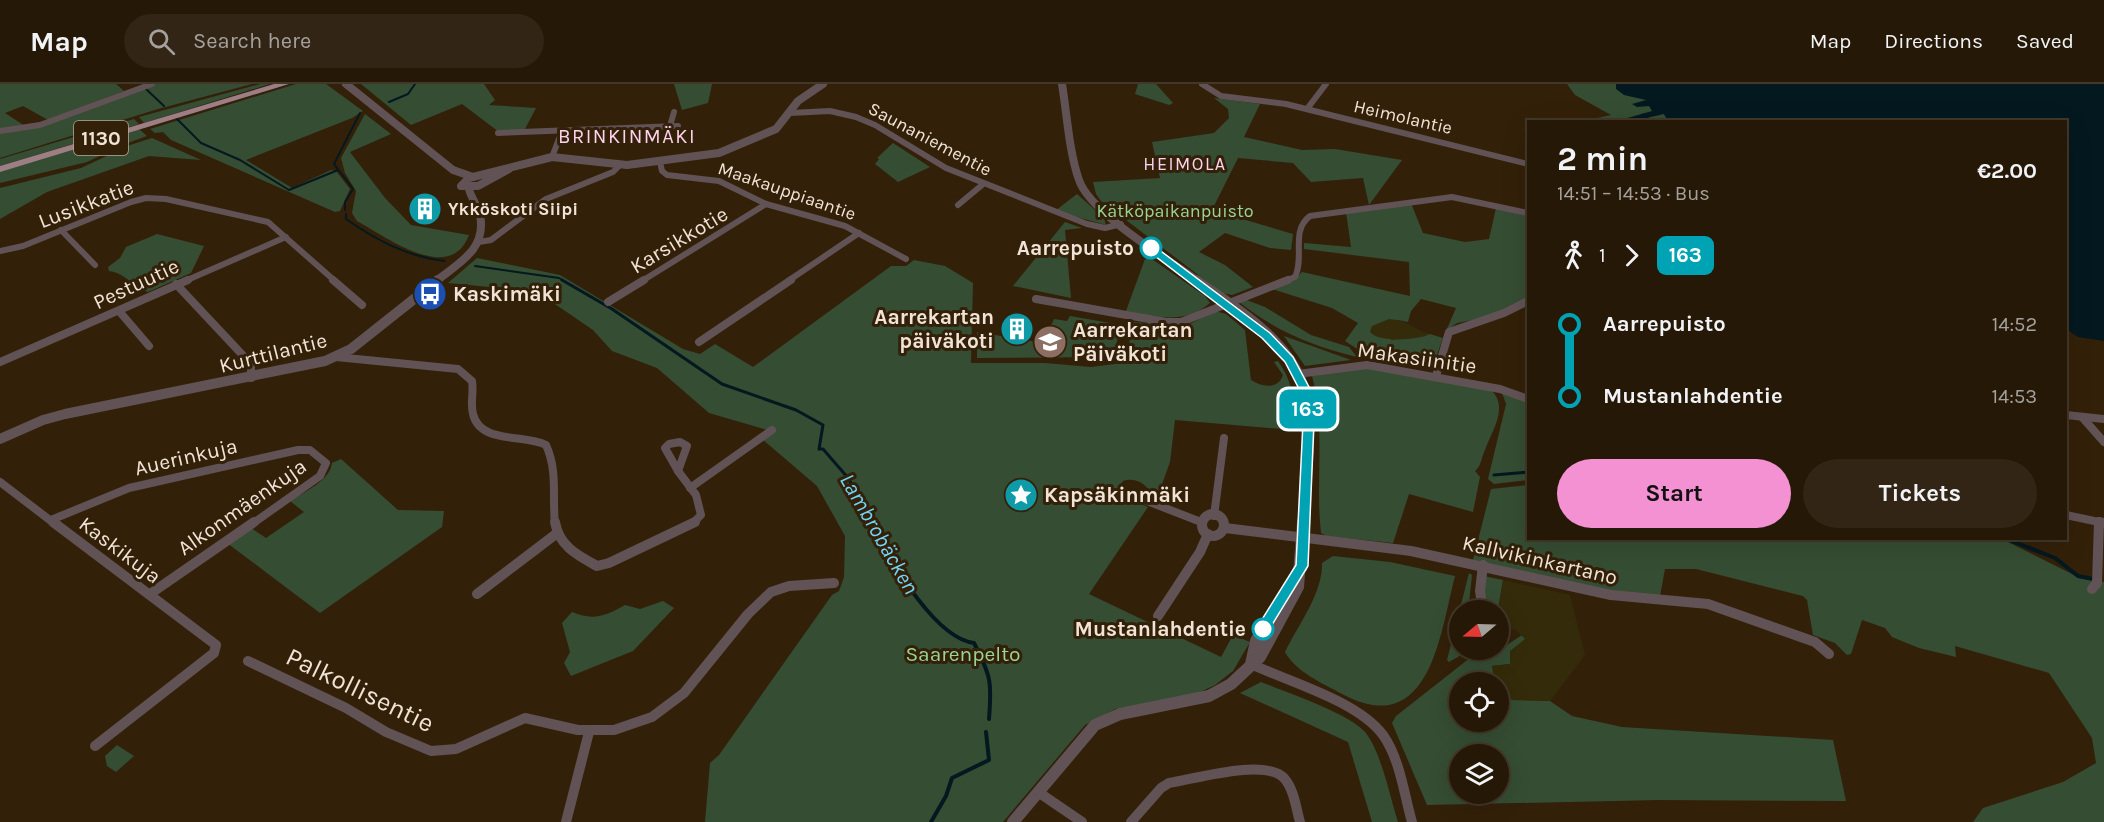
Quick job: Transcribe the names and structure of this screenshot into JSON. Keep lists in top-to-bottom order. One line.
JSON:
{"streets":{"main road":["1130"],"street":["Heimolantie","Saunaniementie","Maakauppiaantie","Lusikkatie","Karsikkotie","Pestuutie","Kurttilantie","Makasiinitie","Auerinkuja","Alkonmäenkuja","Kaskikuja","Kallvikinkartano","Palkollisentie"]},"crossings":[["Maakauppiaantie","Karsikkotie"],["Lusikkatie","Pestuutie"],["Auerinkuja","Alkonmäenkuja"],["Auerinkuja","Kaskikuja"],["Alkonmäenkuja","Kaskikuja"]],"districts":["BRINKINMÄKI","HEIMOLA"],"water":["Lambrobäcken"],"parks":["Kätköpaikanpuisto","Saarenpelto"],"places":{"building":["Ykköskoti Siipi","Aarrekartan päiväkoti"],"other":["Aarrepuisto","Mustanlahdentie"],"bus stop":["Kaskimäki"],"school or university":["Aarrekartan Päiväkoti"],"place":["Kapsäkinmäki"]},"lines":["bus line 163"],"north":"left","page":{"header":"Map","search":"Search here","nav":["Map","Directions","Saved"],"on_map":"163","heading":["2 min","14:51 – 14:53 · Bus","€2.00"],"legs":["1","163"],"list":[{"name":"Aarrepuisto","value":"14:52"},{"name":"Mustanlahdentie","value":"14:53"}],"buttons":["Start","Tickets"]}}
